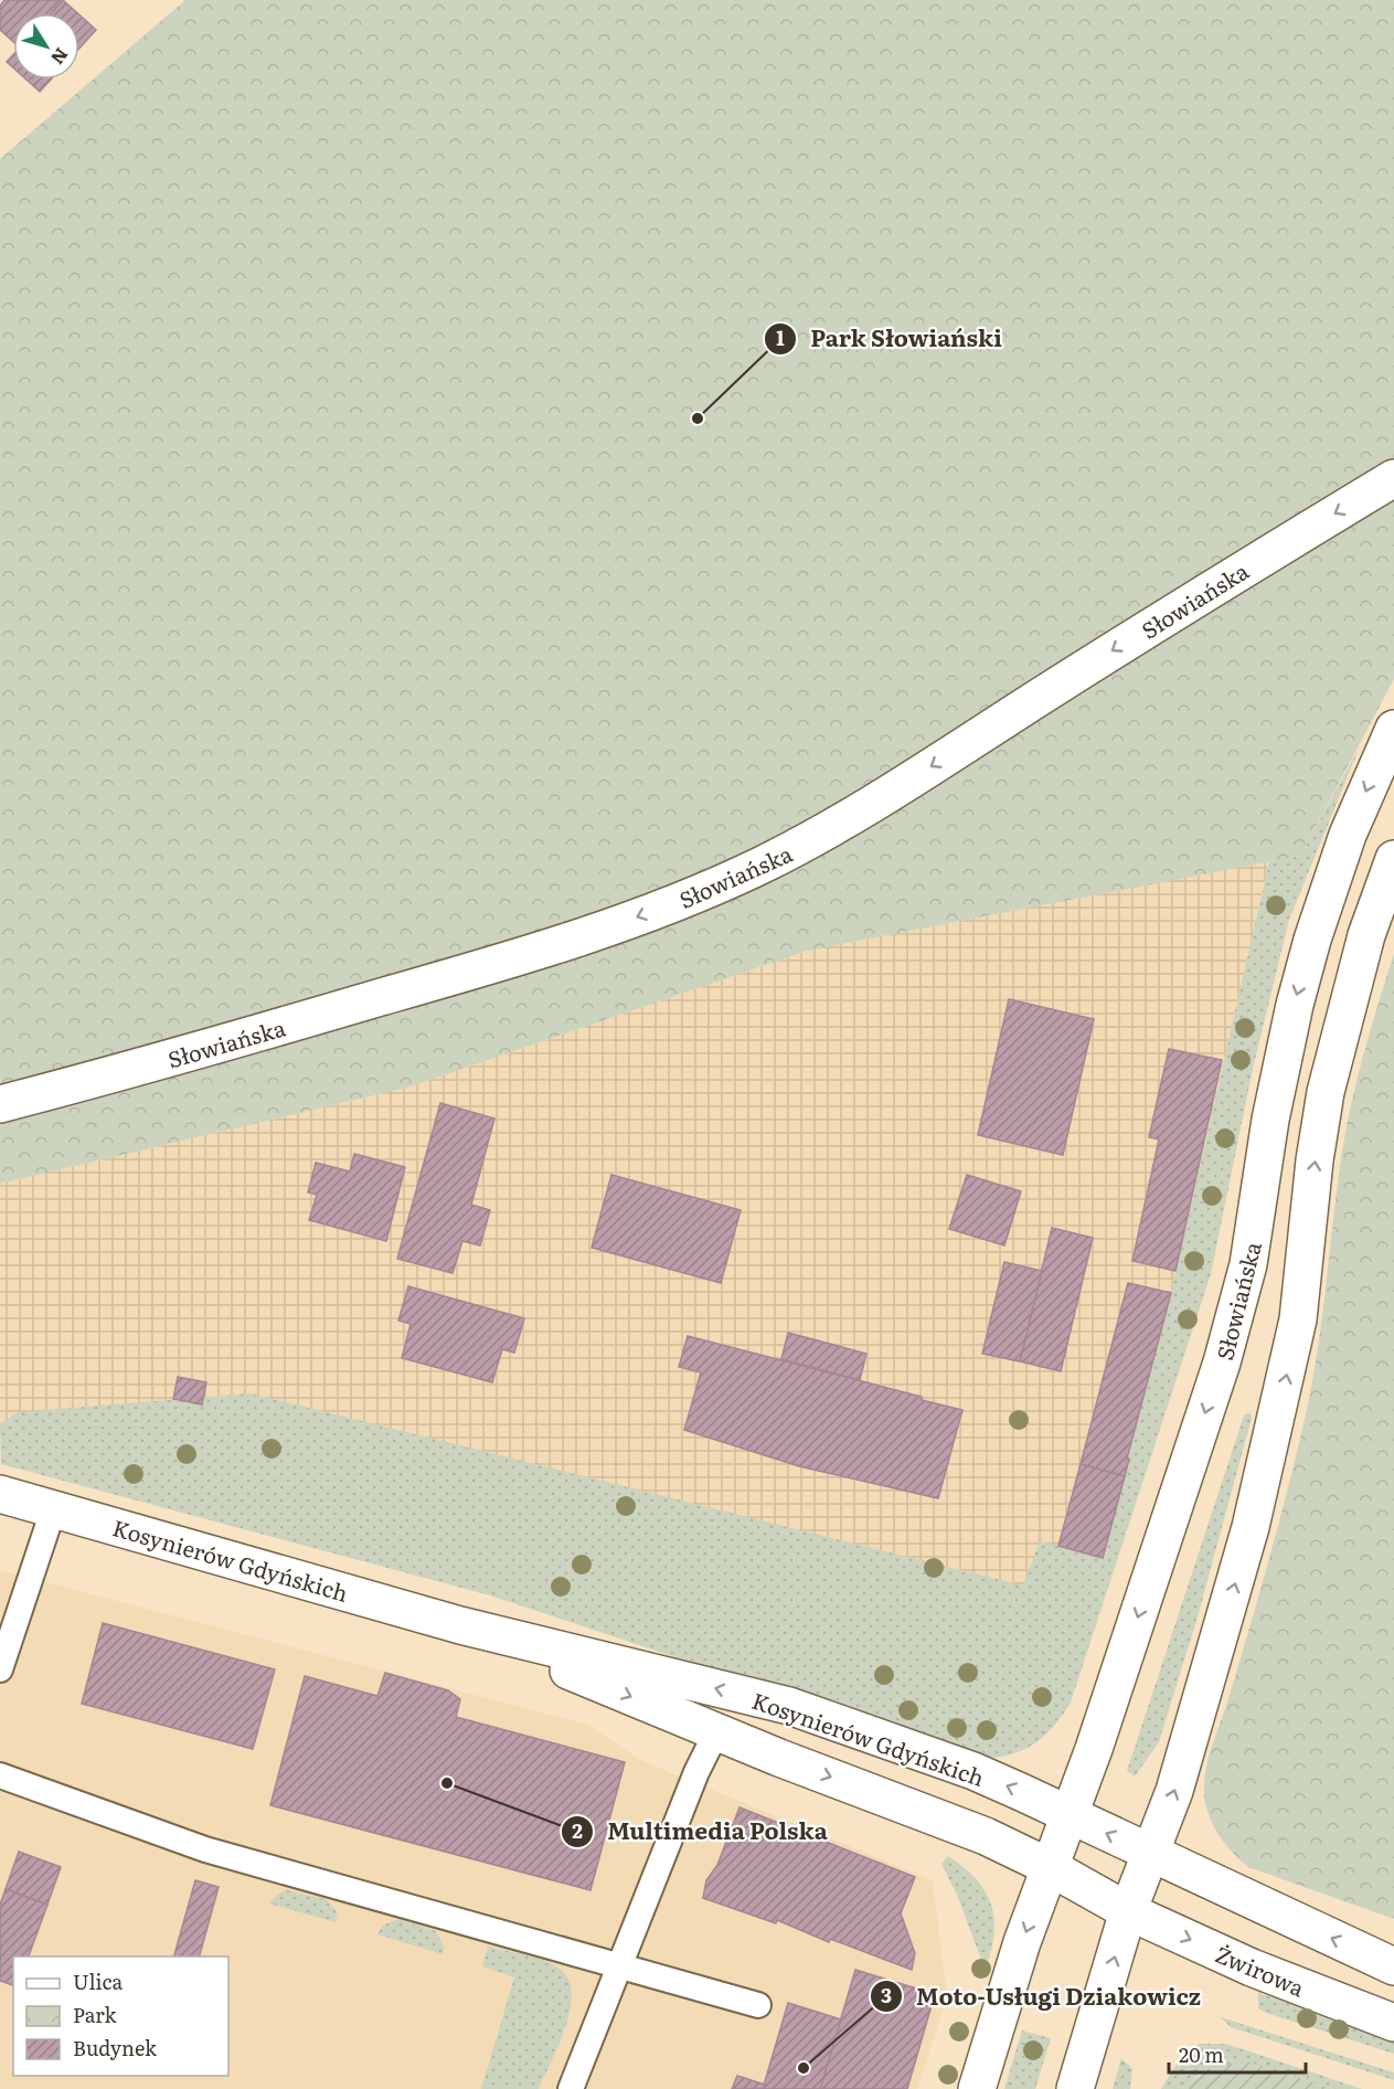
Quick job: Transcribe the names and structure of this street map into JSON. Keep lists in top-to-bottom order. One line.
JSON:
{"streets":{"street":["Słowiańska","Kosynierów Gdyńskich","Żwirowa"]},"crossings":[["Słowiańska","Kosynierów Gdyńskich"],["Kosynierów Gdyńskich","Żwirowa"]],"one_way":["Słowiańska"],"places":["Park Słowiański","Multimedia Polska","Moto-Usługi Dziakowicz"],"legend":["Ulica","Park","Budynek"],"scale_bar":"20 m","north":"bottom right"}
